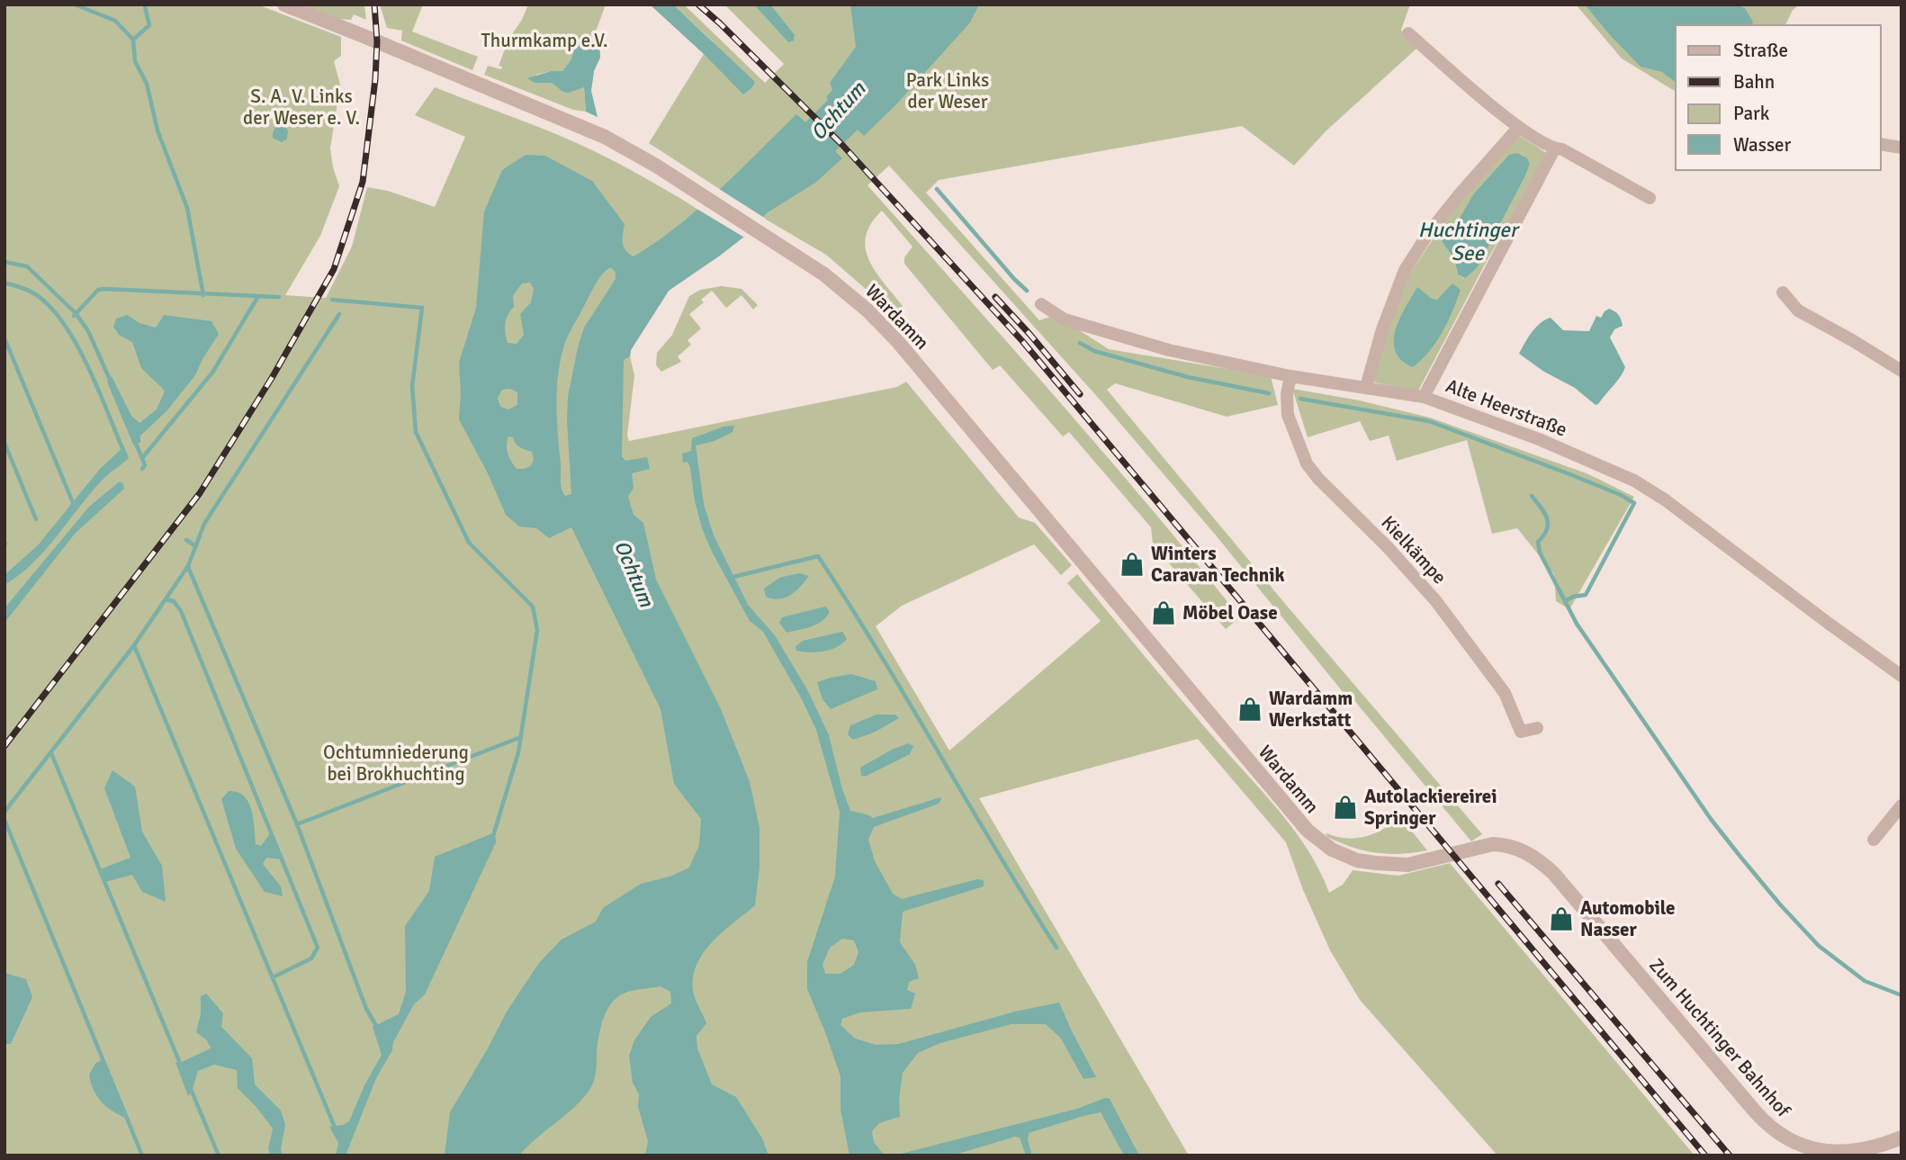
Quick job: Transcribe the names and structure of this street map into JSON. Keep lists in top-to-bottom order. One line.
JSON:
{"streets":{"street":["Wardamm","Alte Heerstraße","Kielkämpe","Zum Huchtinger Bahnhof"]},"crossings":[["Wardamm","Zum Huchtinger Bahnhof"],["Alte Heerstraße","Kielkämpe"]],"water":["Ochtum","Huchtinger See"],"parks":["Thurmkamp e.V.","Park Links der Weser","S. A. V. Links der Weser e. V.","Ochtumniederung bei Brokhuchting"],"places":{"shop":["Winters Caravan Technik","Möbel Oase","Wardamm Werkstatt","Autolackiereirei Springer","Automobile Nasser"]},"legend":["Straße","Bahn","Park","Wasser"]}
